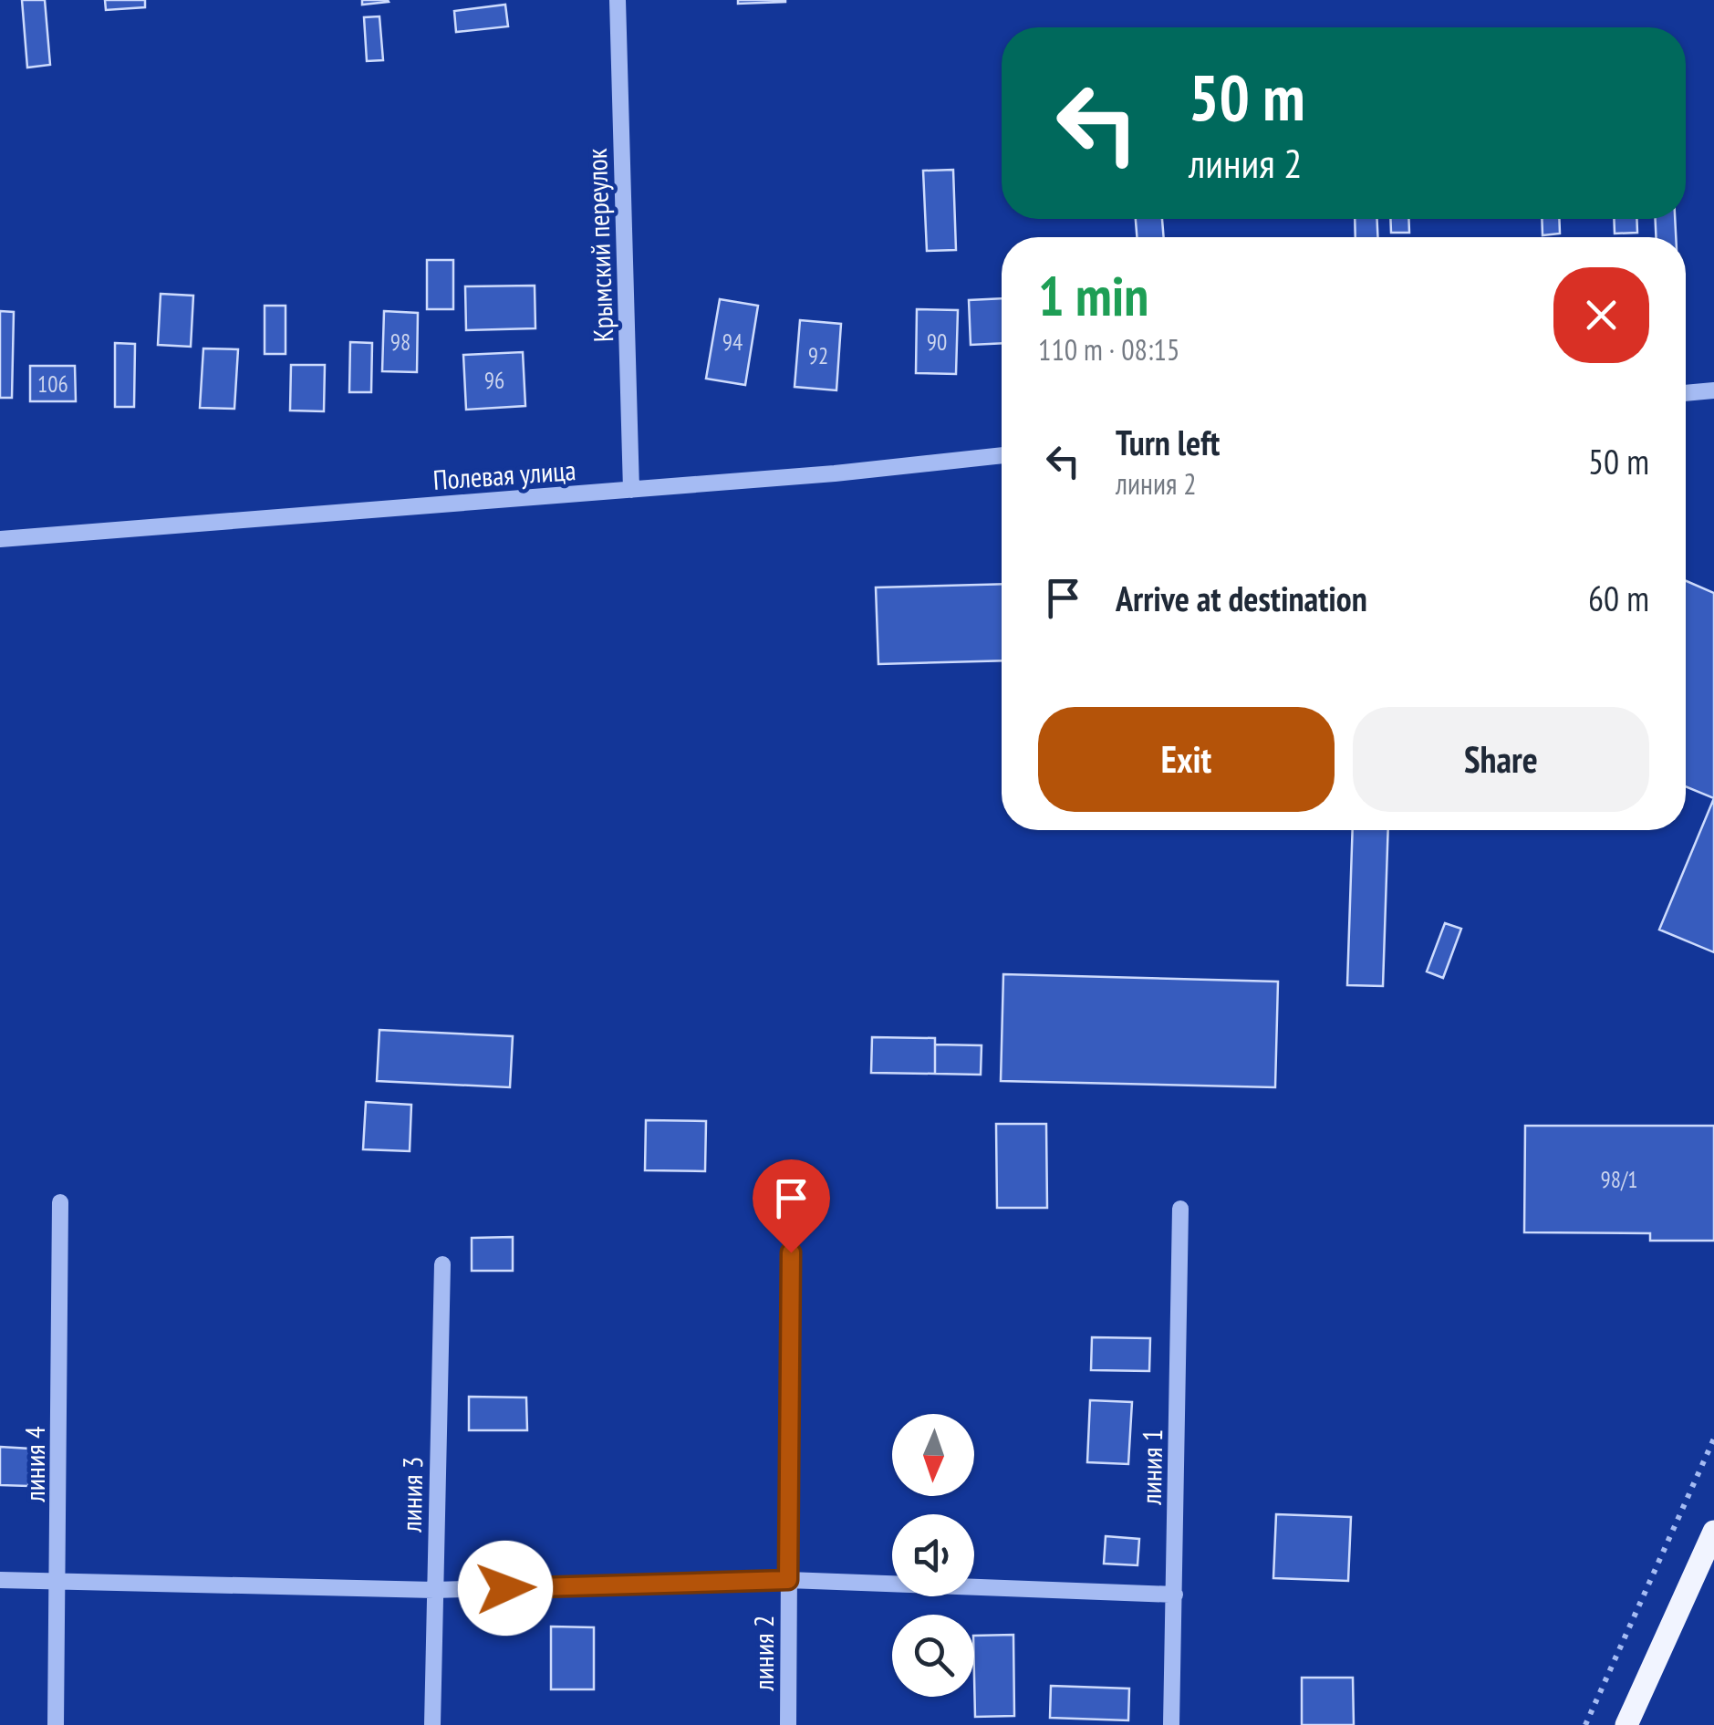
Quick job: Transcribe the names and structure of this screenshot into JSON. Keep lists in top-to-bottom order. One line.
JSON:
{"streets":{"street":["Крымский переулок","Полевая улица","линия 4","линия 1","линия 3","линия 2"]},"crossings":[["Крымский переулок","Полевая улица"]],"house_numbers":["98","94","90","92","96","106","98/1"],"north":"bottom","page":{"turn":["50 m","линия 2"],"heading":["1 min","110 m · 08:15"],"list":[{"name":"Turn left","note":"линия 2","value":"50 m"},{"name":"Arrive at destination","value":"60 m"}],"buttons":["Exit","Share"]}}
